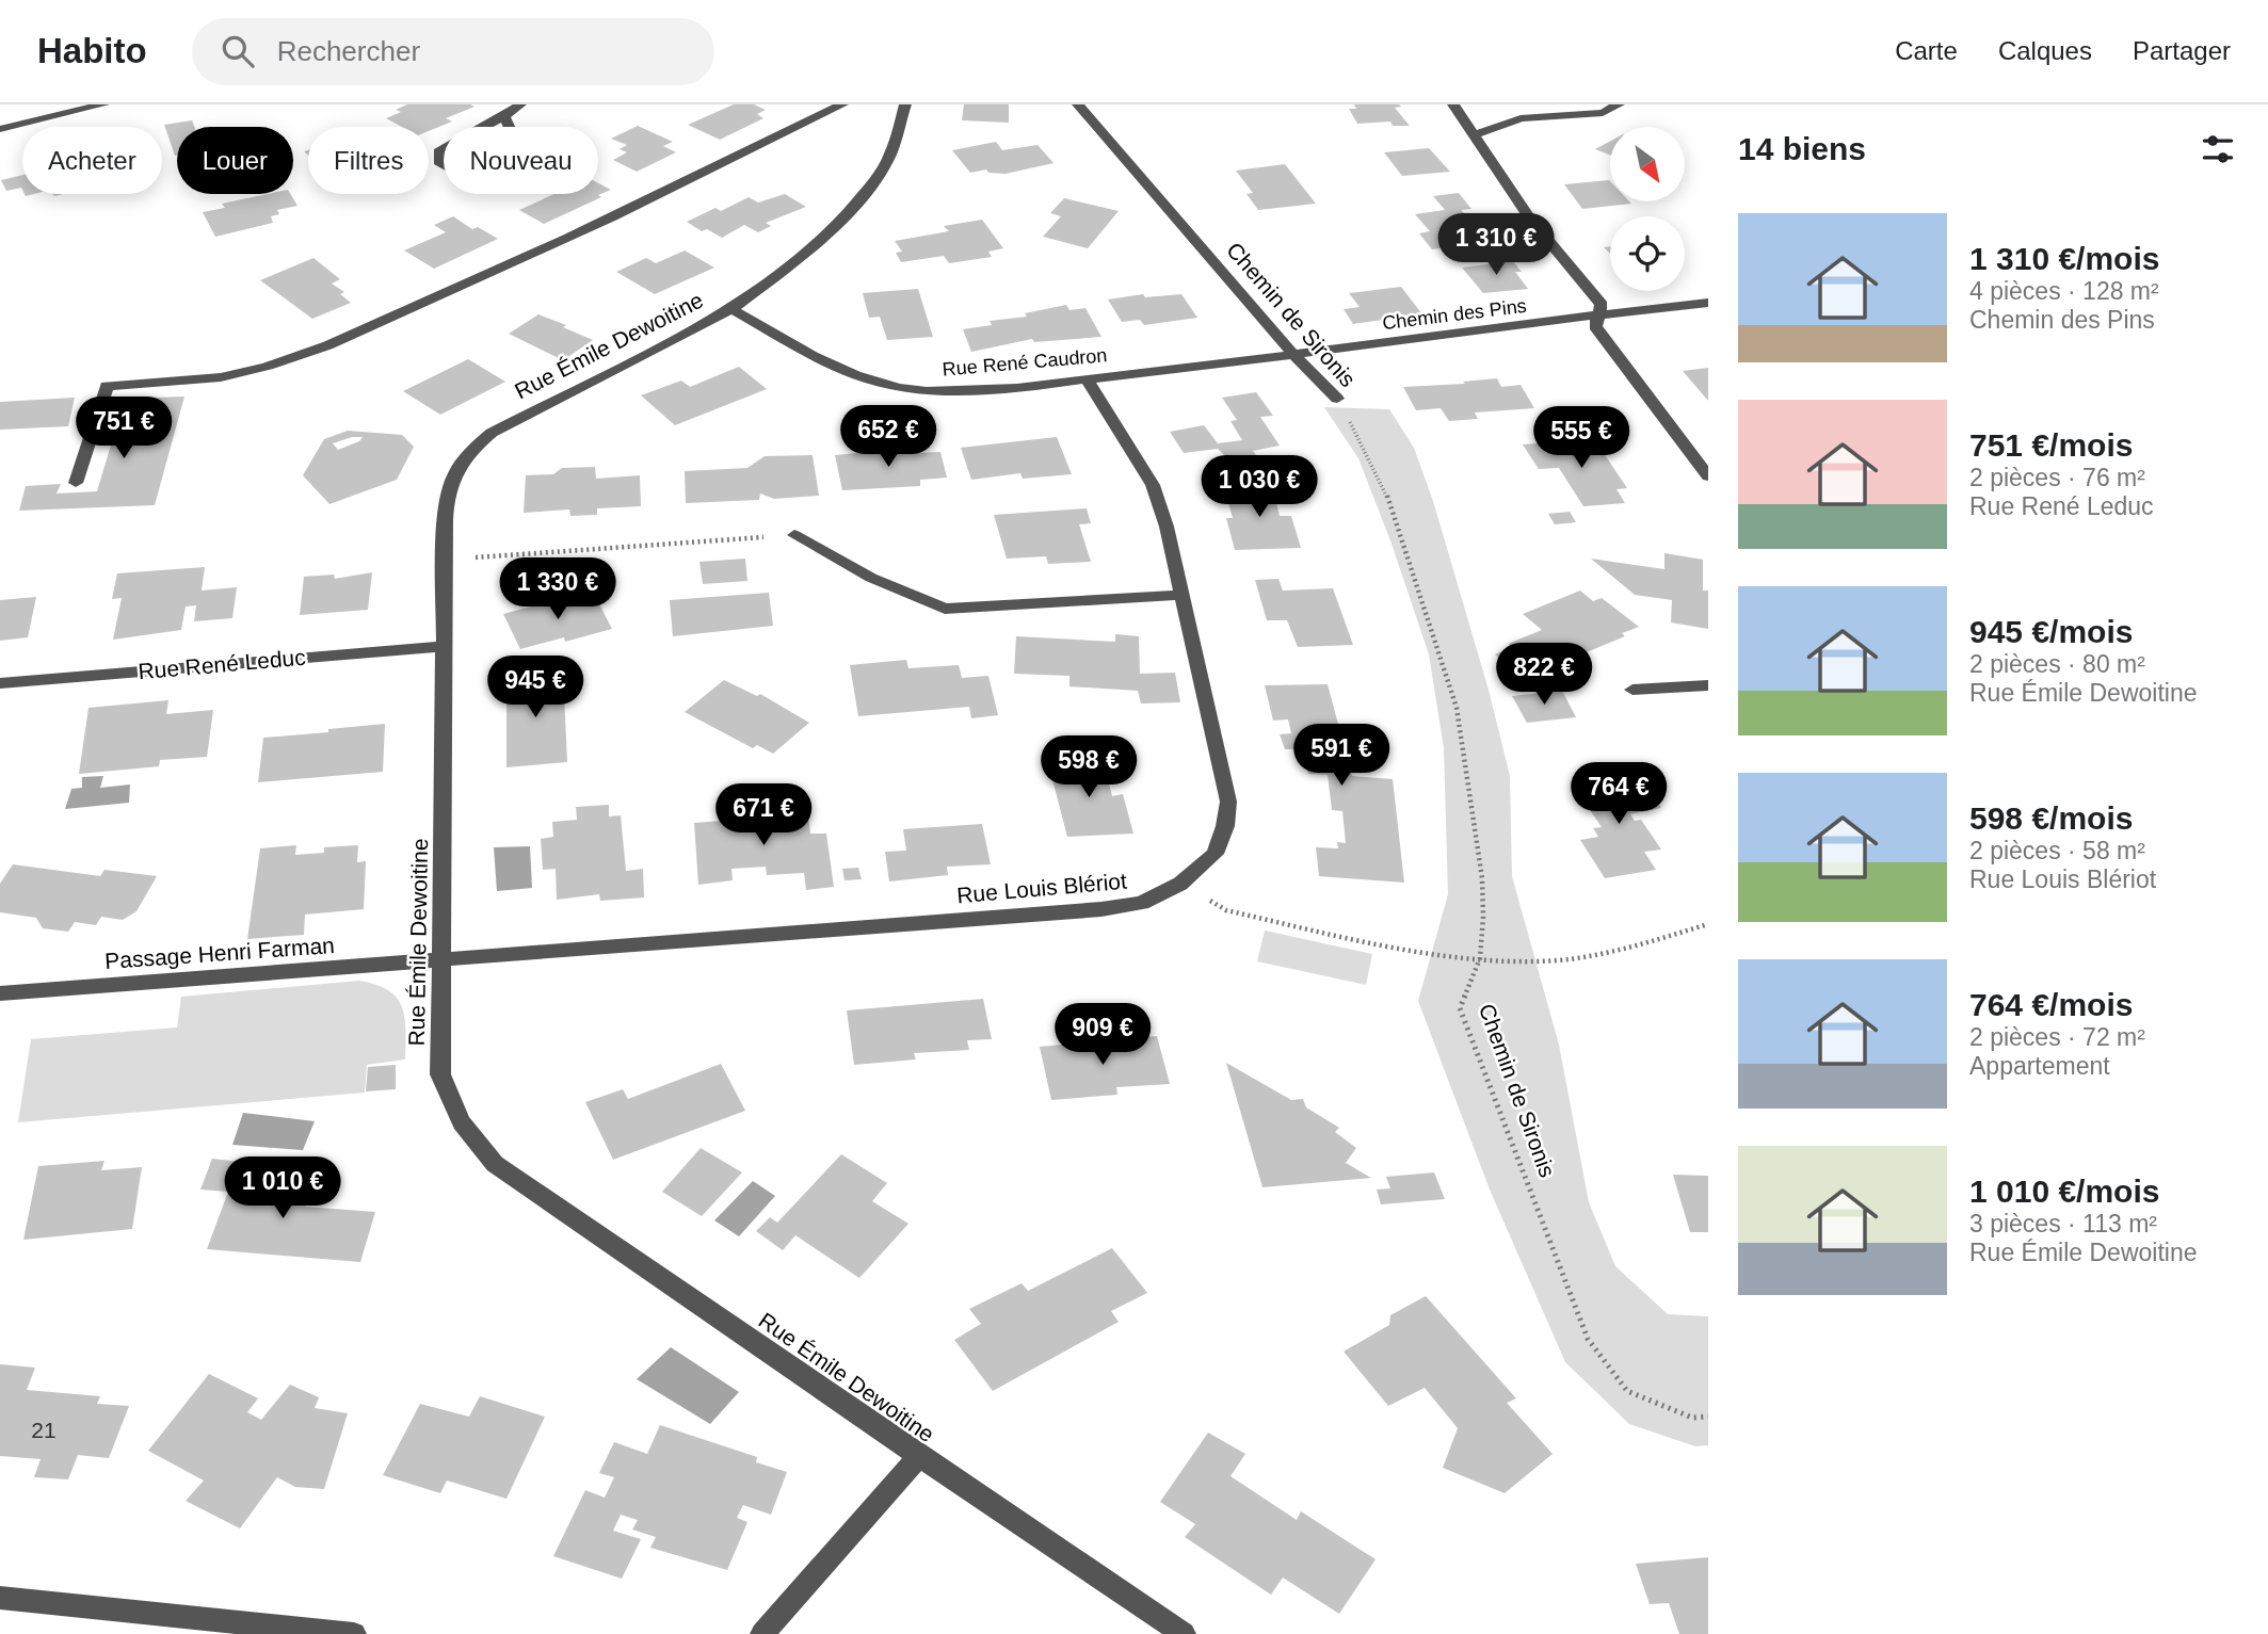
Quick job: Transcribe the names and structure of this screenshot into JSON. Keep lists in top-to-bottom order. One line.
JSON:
{"streets":{"street":["Chemin de Sironis","Chemin des Pins","Rue Émile Dewoitine","Rue René Caudron","Rue René Leduc","Rue Louis Blériot","Passage Henri Farman"]},"crossings":[["Chemin de Sironis","Chemin des Pins"],["Chemin de Sironis","Rue René Caudron"],["Chemin des Pins","Rue René Caudron"],["Rue Émile Dewoitine","Rue René Caudron"],["Rue Émile Dewoitine","Rue René Leduc"],["Rue Émile Dewoitine","Rue Louis Blériot"],["Rue Émile Dewoitine","Passage Henri Farman"],["Rue René Caudron","Rue Louis Blériot"],["Rue Louis Blériot","Passage Henri Farman"]],"house_numbers":["21"],"north":"bottom right","page":{"header":"Habito","search":"Rechercher","nav":["Carte","Calques","Partager"],"heading":"14 biens","chip":["Acheter","Louer","Filtres","Nouveau"],"list":[{"name":"1 310 €/mois","note":"4 pièces · 128 m² · Chemin des Pins"},{"name":"751 €/mois","note":"2 pièces · 76 m² · Rue René Leduc"},{"name":"945 €/mois","note":"2 pièces · 80 m² · Rue Émile Dewoitine"},{"name":"598 €/mois","note":"2 pièces · 58 m² · Rue Louis Blériot"},{"name":"764 €/mois","note":"2 pièces · 72 m² · Appartement"},{"name":"1 010 €/mois","note":"3 pièces · 113 m² · Rue Émile Dewoitine"}],"price":["1 310 €","751 €","652 €","555 €","1 030 €","1 330 €","822 €","945 €","591 €","598 €","764 €","671 €","909 €","1 010 €"]}}
